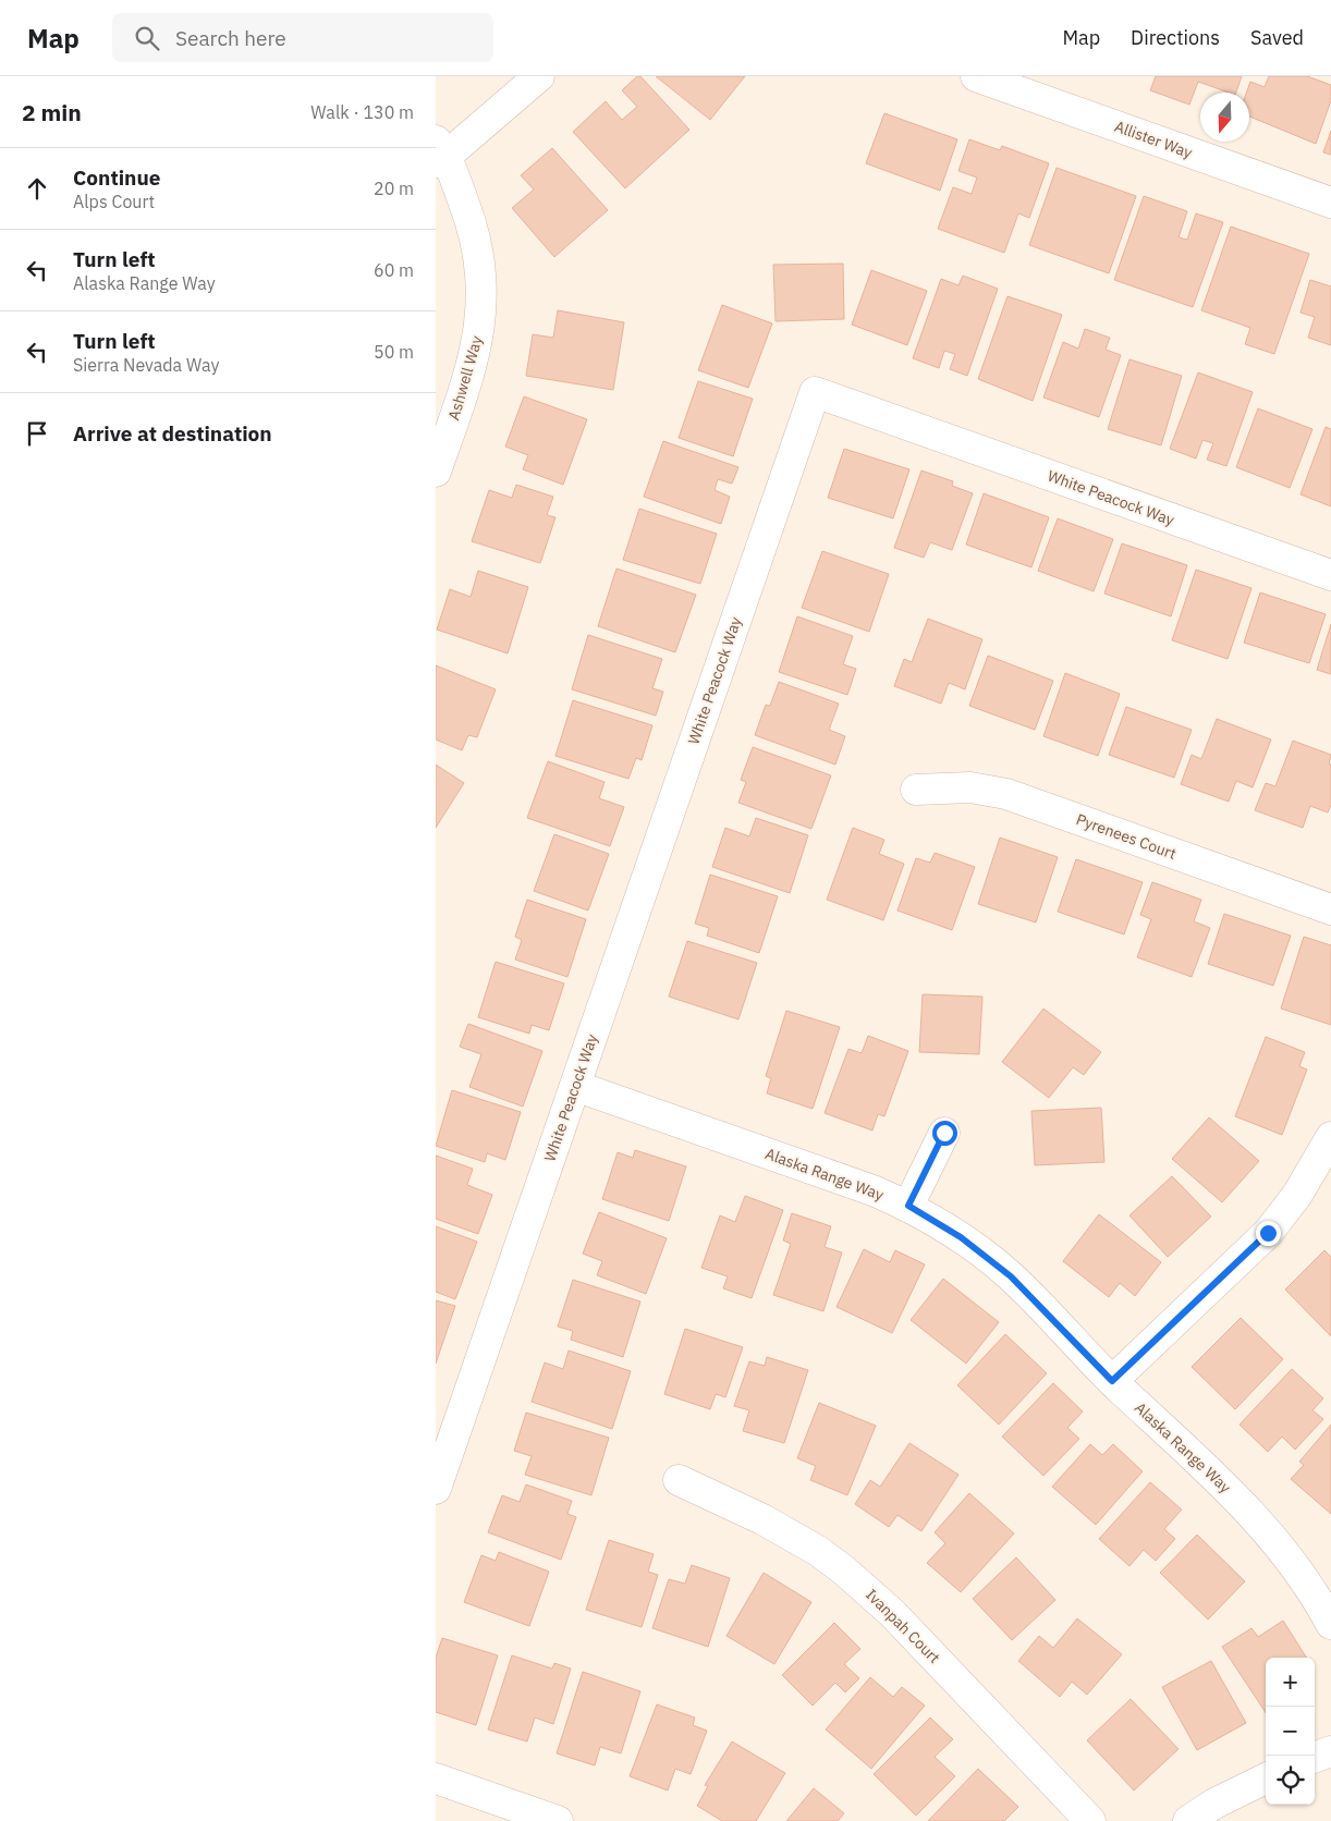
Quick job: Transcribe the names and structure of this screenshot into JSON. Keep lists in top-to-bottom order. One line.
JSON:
{"streets":{"street":["Allister Way","Ashwell Way","White Peacock Way","Pyrenees Court","Alaska Range Way","Ivanpah Court"]},"crossings":[["White Peacock Way","Alaska Range Way"]],"north":"bottom","page":{"header":"Map","search":"Search here","nav":["Map","Directions","Saved"],"heading":["2 min","Walk · 130 m"],"list":[["Continue","Alps Court","20 m"],["Turn left","Alaska Range Way","60 m"],["Turn left","Sierra Nevada Way","50 m"],"Arrive at destination"],"map_buttons":["+","−"]}}
